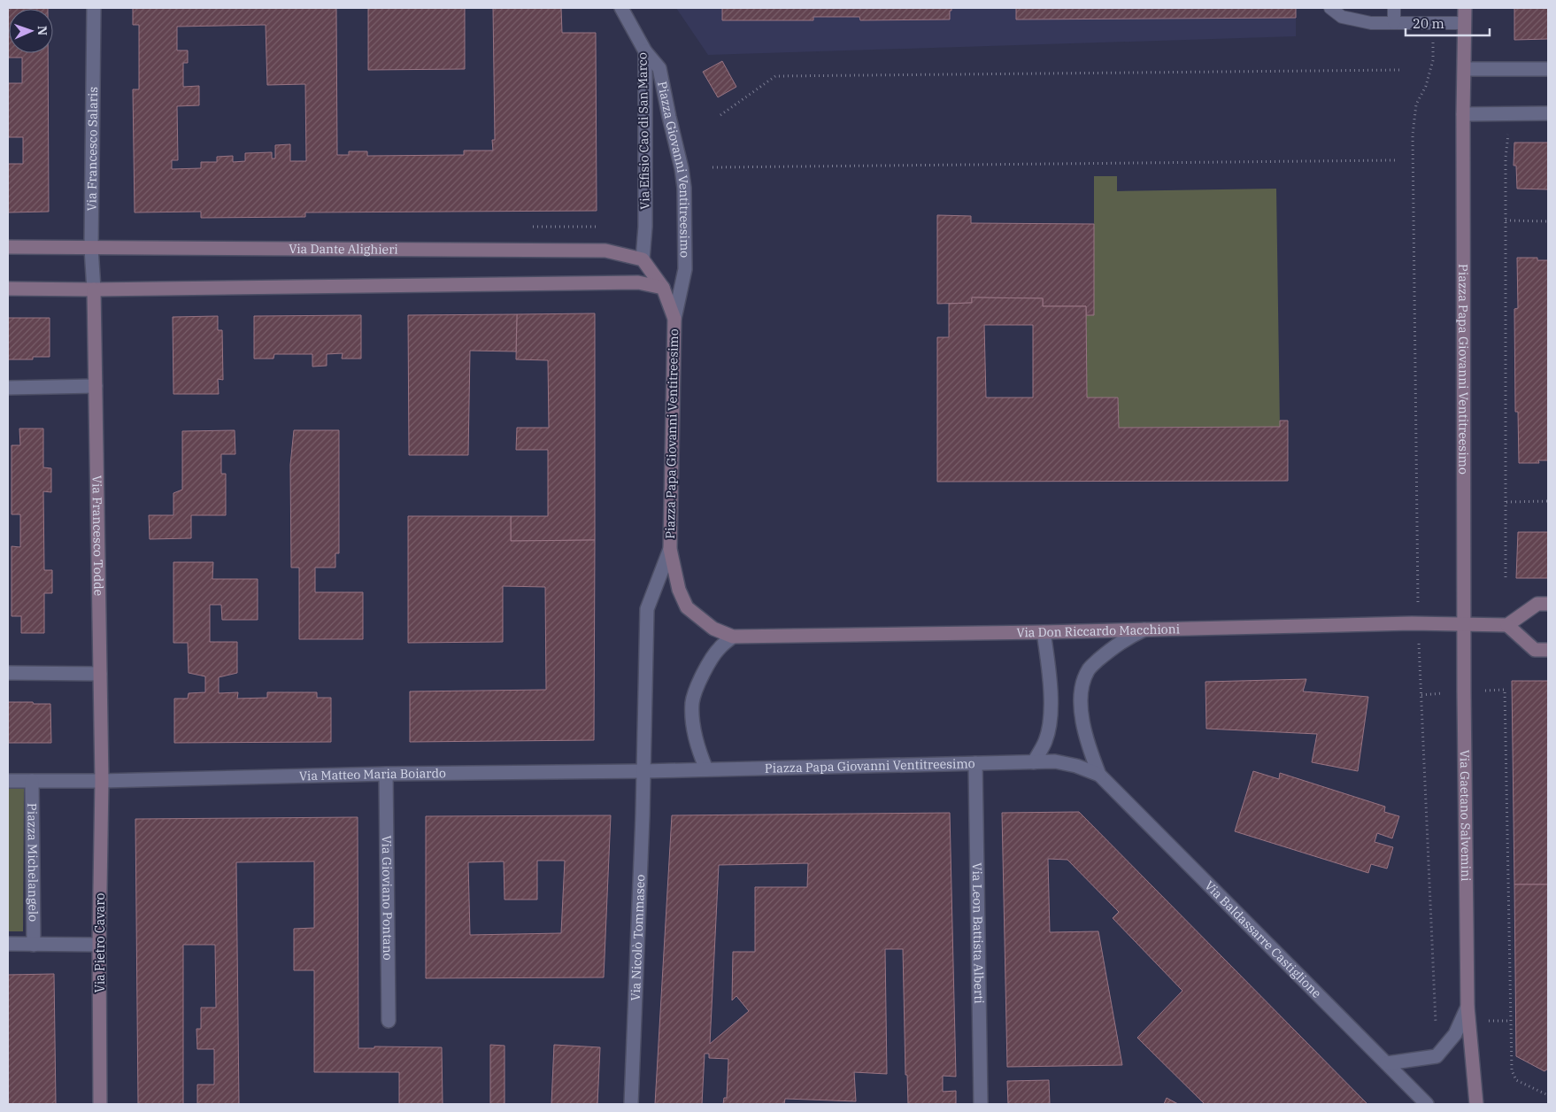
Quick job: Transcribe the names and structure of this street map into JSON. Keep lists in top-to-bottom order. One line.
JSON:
{"streets":{"street":["Via Efisio Cao di San Marco","Via Francesco Salaris","Piazza Giovanni Ventitreesimo","Via Dante Alighieri","Piazza Papa Giovanni Ventitreesimo","Via Francesco Todde","Via Don Riccardo Macchioni","Via Matteo Maria Boiardo","Via Gaetano Salvemini","Piazza Michelangelo","Via Gioviano Pontano","Via Leon Battista Alberti","Via Nicolò Tommaseo","Via Baldassarre Castiglione","Via Pietro Cavaro"]},"crossings":[["Via Efisio Cao di San Marco","Piazza Giovanni Ventitreesimo"],["Via Efisio Cao di San Marco","Via Dante Alighieri"],["Via Francesco Salaris","Via Dante Alighieri"],["Via Francesco Salaris","Via Francesco Todde"],["Piazza Giovanni Ventitreesimo","Piazza Papa Giovanni Ventitreesimo"],["Piazza Papa Giovanni Ventitreesimo","Via Don Riccardo Macchioni"],["Piazza Papa Giovanni Ventitreesimo","Via Matteo Maria Boiardo"],["Piazza Papa Giovanni Ventitreesimo","Via Gaetano Salvemini"],["Piazza Papa Giovanni Ventitreesimo","Via Leon Battista Alberti"],["Piazza Papa Giovanni Ventitreesimo","Via Nicolò Tommaseo"],["Piazza Papa Giovanni Ventitreesimo","Via Baldassarre Castiglione"],["Via Francesco Todde","Via Matteo Maria Boiardo"],["Via Francesco Todde","Via Pietro Cavaro"],["Via Don Riccardo Macchioni","Via Gaetano Salvemini"],["Via Matteo Maria Boiardo","Via Gioviano Pontano"],["Via Matteo Maria Boiardo","Via Nicolò Tommaseo"],["Via Matteo Maria Boiardo","Via Pietro Cavaro"]],"scale_bar":"20 m","north":"right"}
